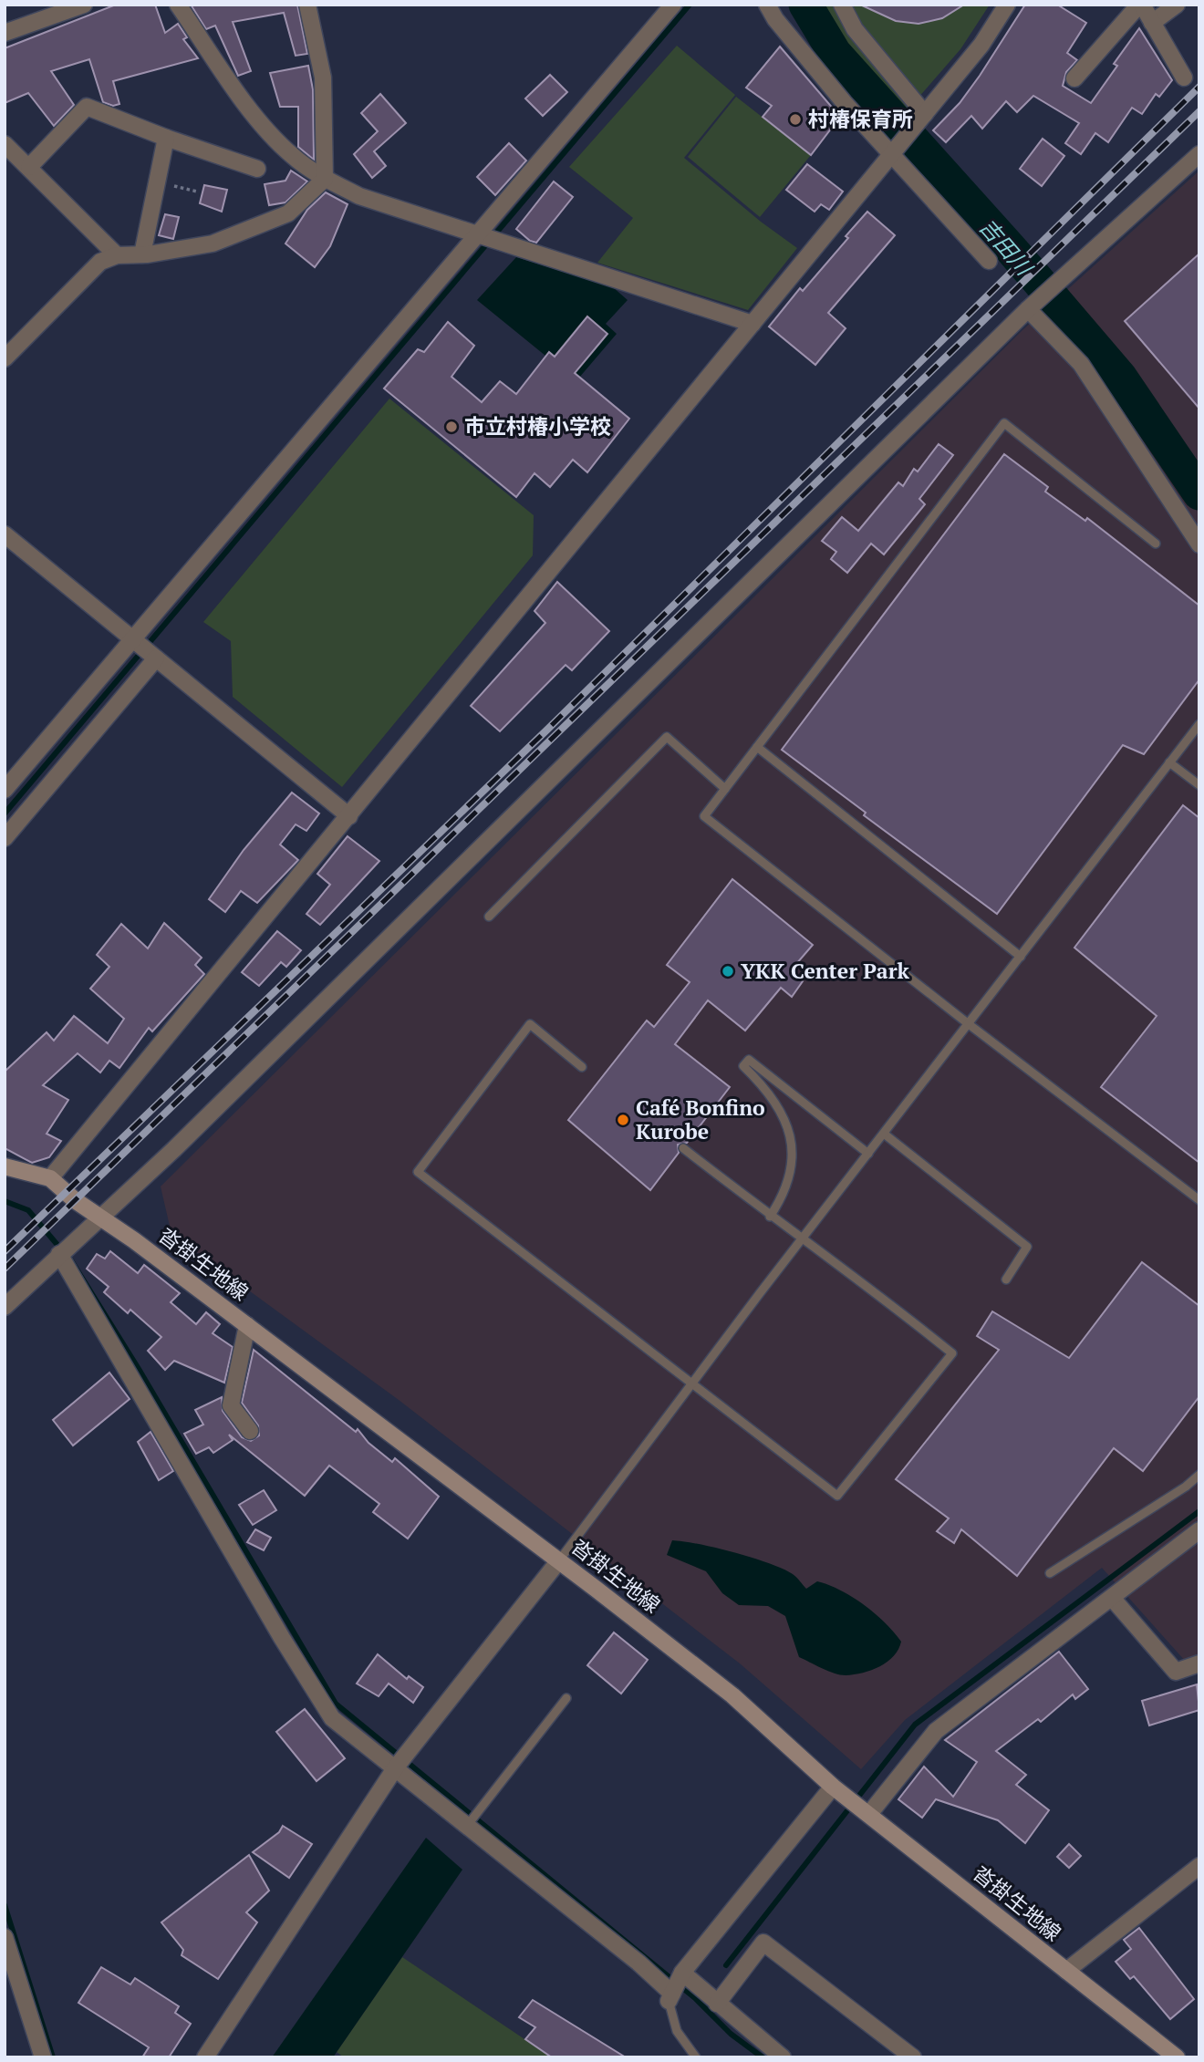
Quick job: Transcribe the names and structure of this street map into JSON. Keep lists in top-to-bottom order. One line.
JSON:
{"streets":{"main road":["沓掛生地線"]},"water":["吉田川"],"places":["村椿保育所","市立村椿小学校","YKK Center Park","Café Bonfino Kurobe"]}
